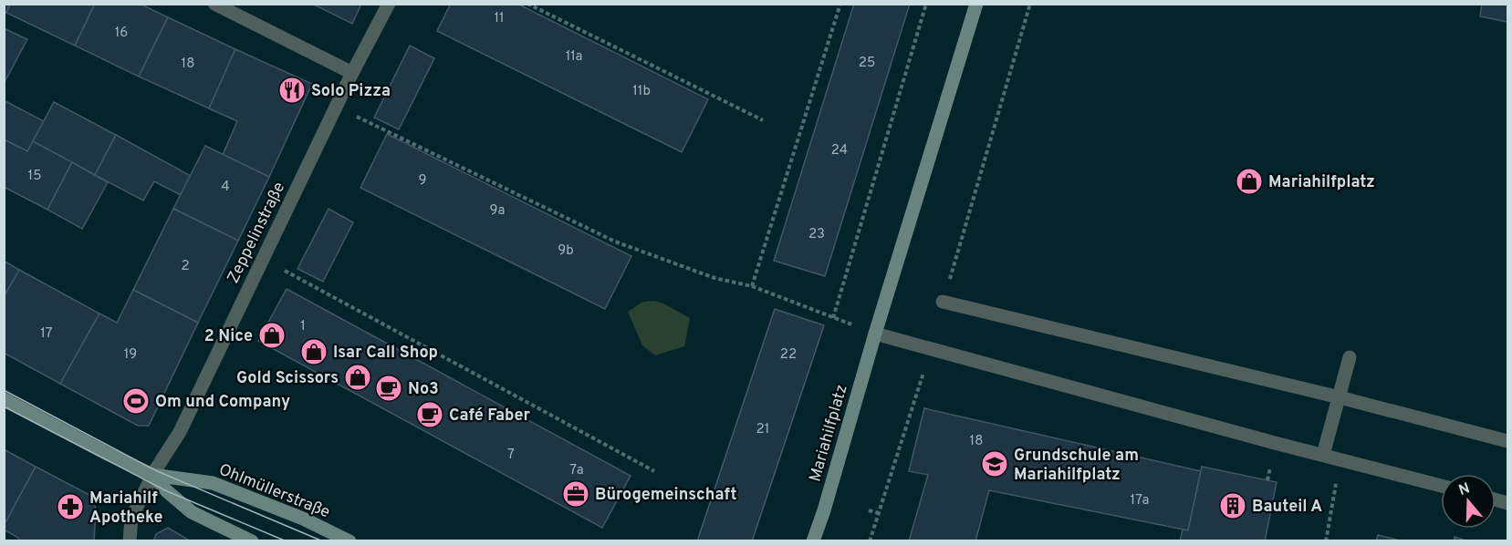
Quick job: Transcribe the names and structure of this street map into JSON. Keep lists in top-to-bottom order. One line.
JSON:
{"streets":{"street":["Zeppelinstraße","Mariahilfplatz","Ohlmüllerstraße"]},"crossings":[["Zeppelinstraße","Ohlmüllerstraße"]],"places":{"restaurant":["Solo Pizza"],"shop":["Mariahilfplatz","2 Nice","Isar Call Shop","Gold Scissors"],"cafe":["No3","Café Faber"],"sports":["Om und Company"],"school or university":["Grundschule am Mariahilfplatz"],"office":["Bürogemeinschaft"],"building":["Bauteil A"],"pharmacy":["Mariahilf Apotheke"]},"house_numbers":["11","16","11a","25","18","11b","24","15","9","4","9a","23","9b","2","1","17","19","22","21","18","7","7a","17a"],"north":"top"}
